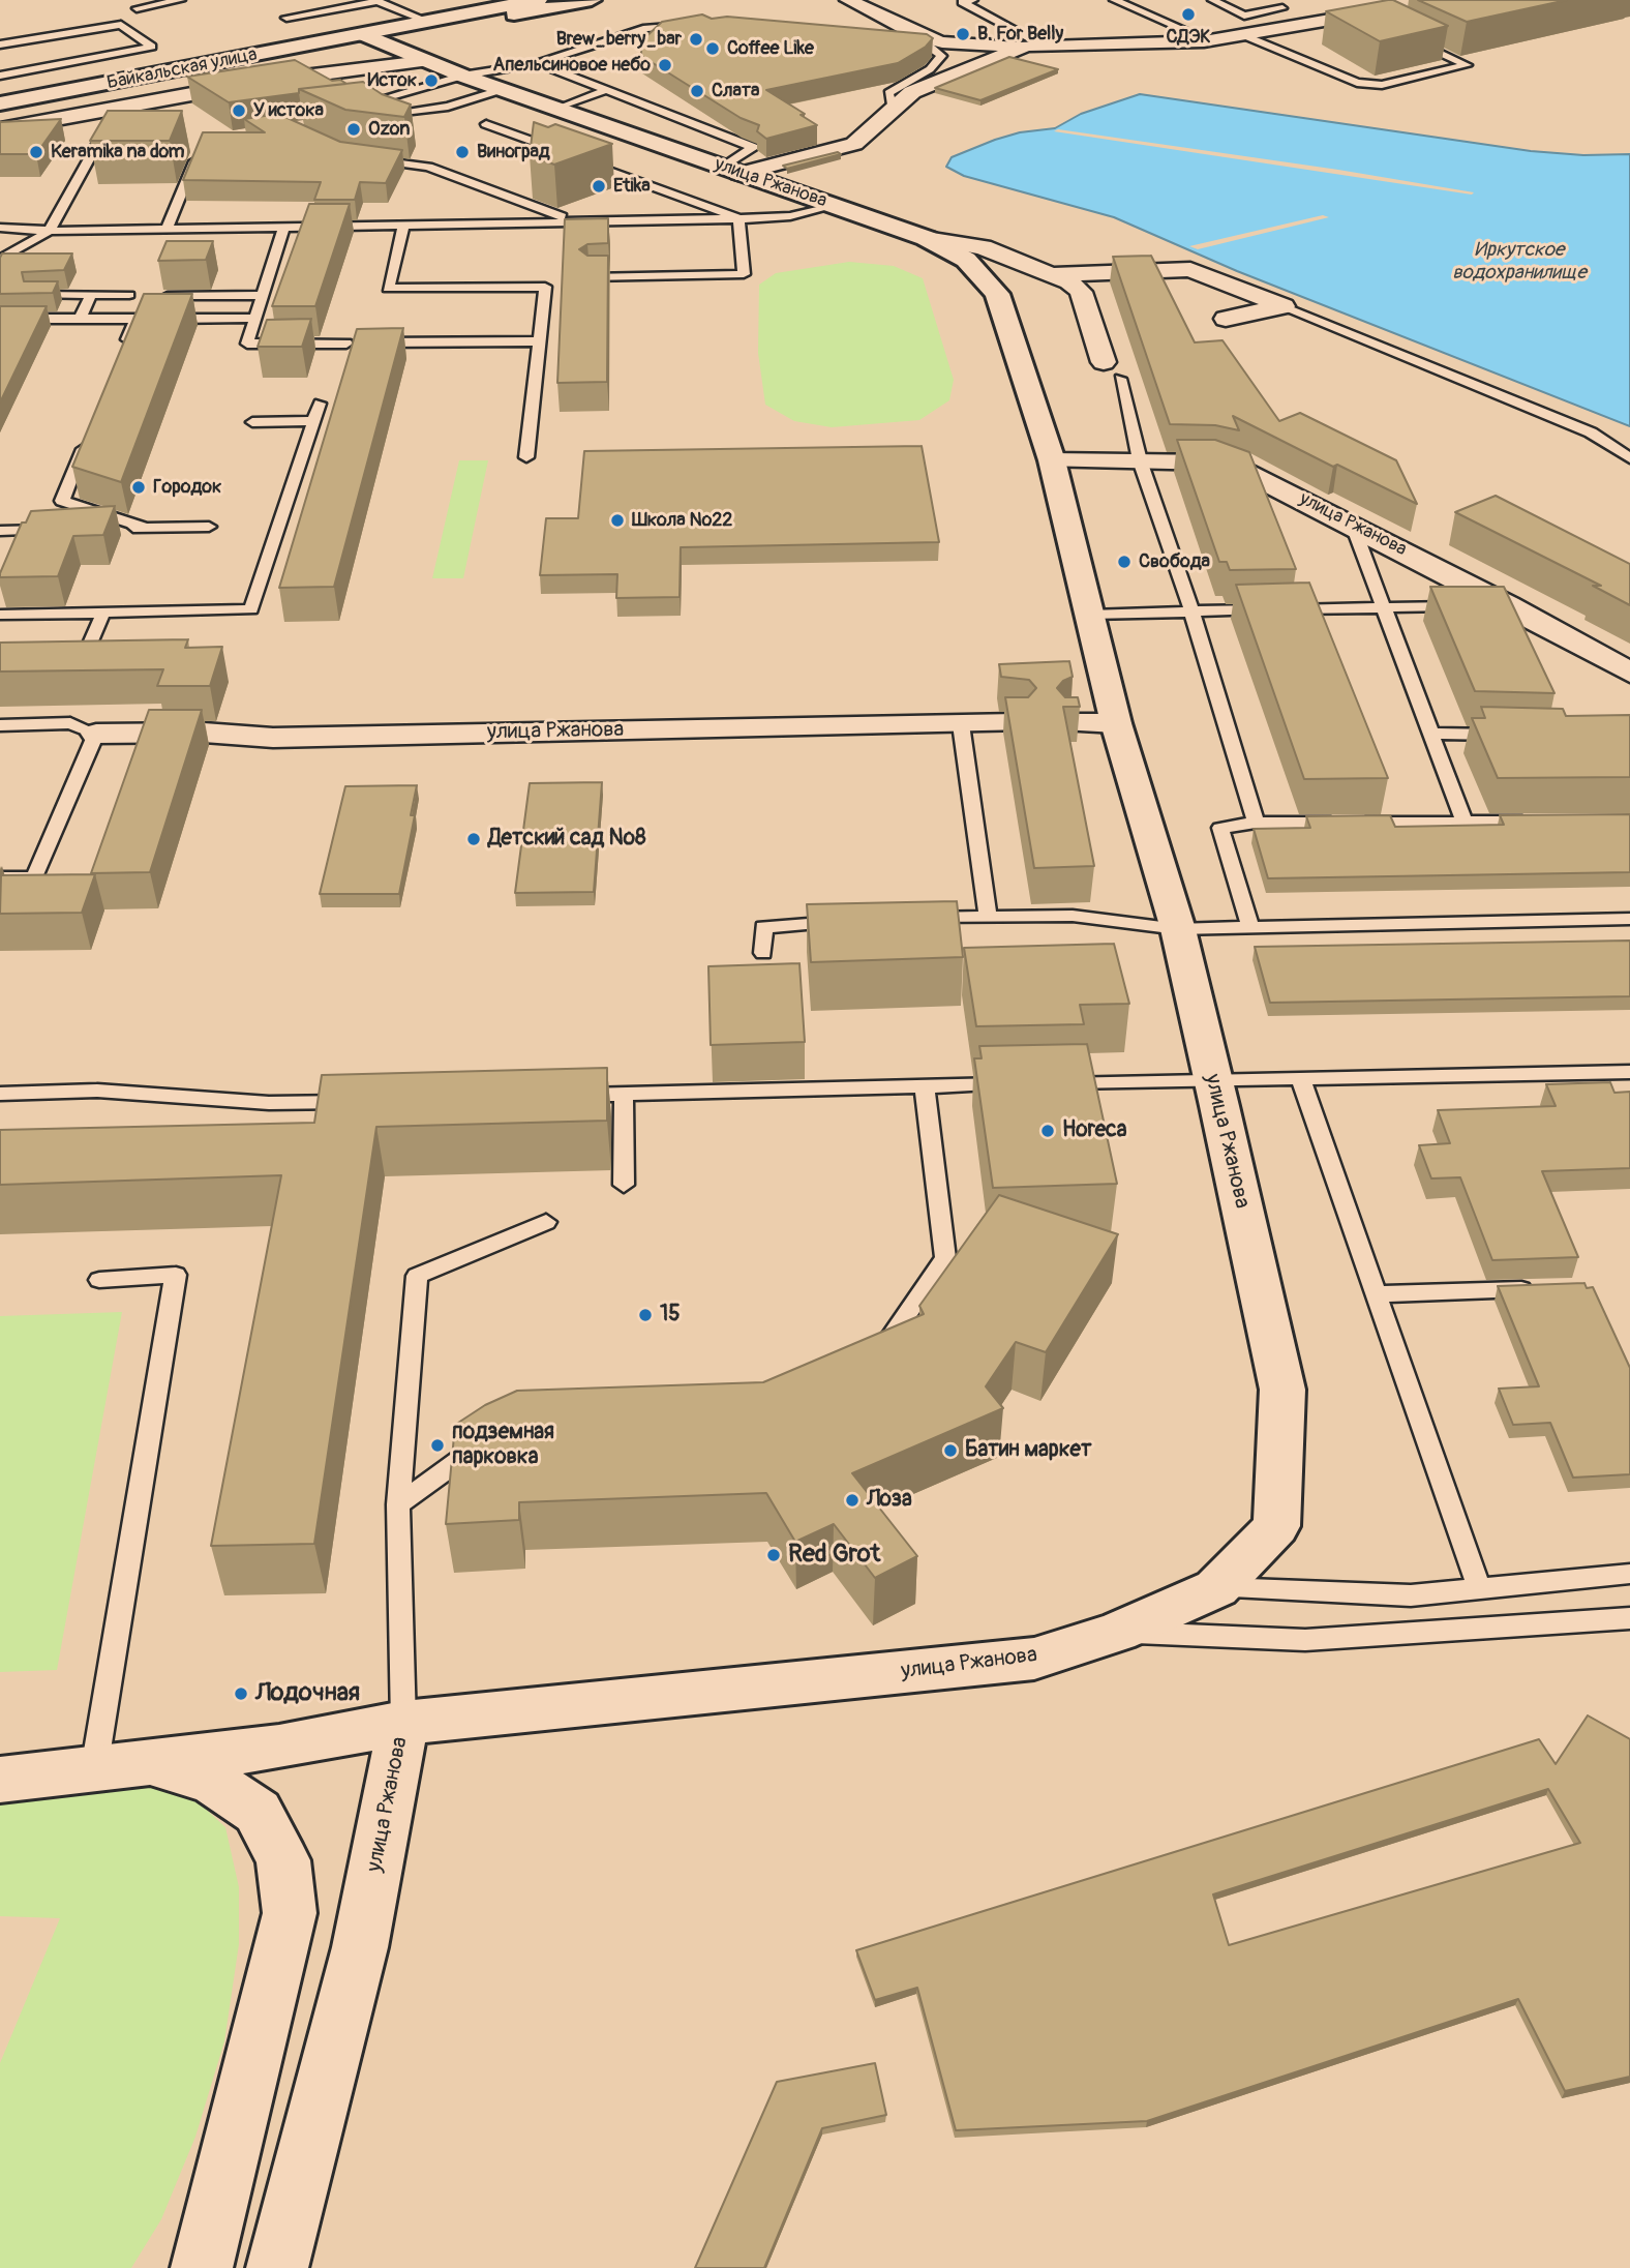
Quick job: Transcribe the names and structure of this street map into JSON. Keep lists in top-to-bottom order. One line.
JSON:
{"streets":{"street":["Байкальская улица","улица Ржанова"]},"crossings":[["Байкальская улица","улица Ржанова"]],"water":["Иркутское водохранилище"],"places":["СДЭК","B. For Belly","Brew_berry_bar","Coffee Like","Апельсиновое небо","Исток","Слата","У истока","Ozon","Keramika na dom","Виноград","Etika","Городок","Школа №22","Свобода","Детский сад №8","Horeca","15","подземная парковка","Батин маркет","Лоза","Red Grot","Лодочная"]}
